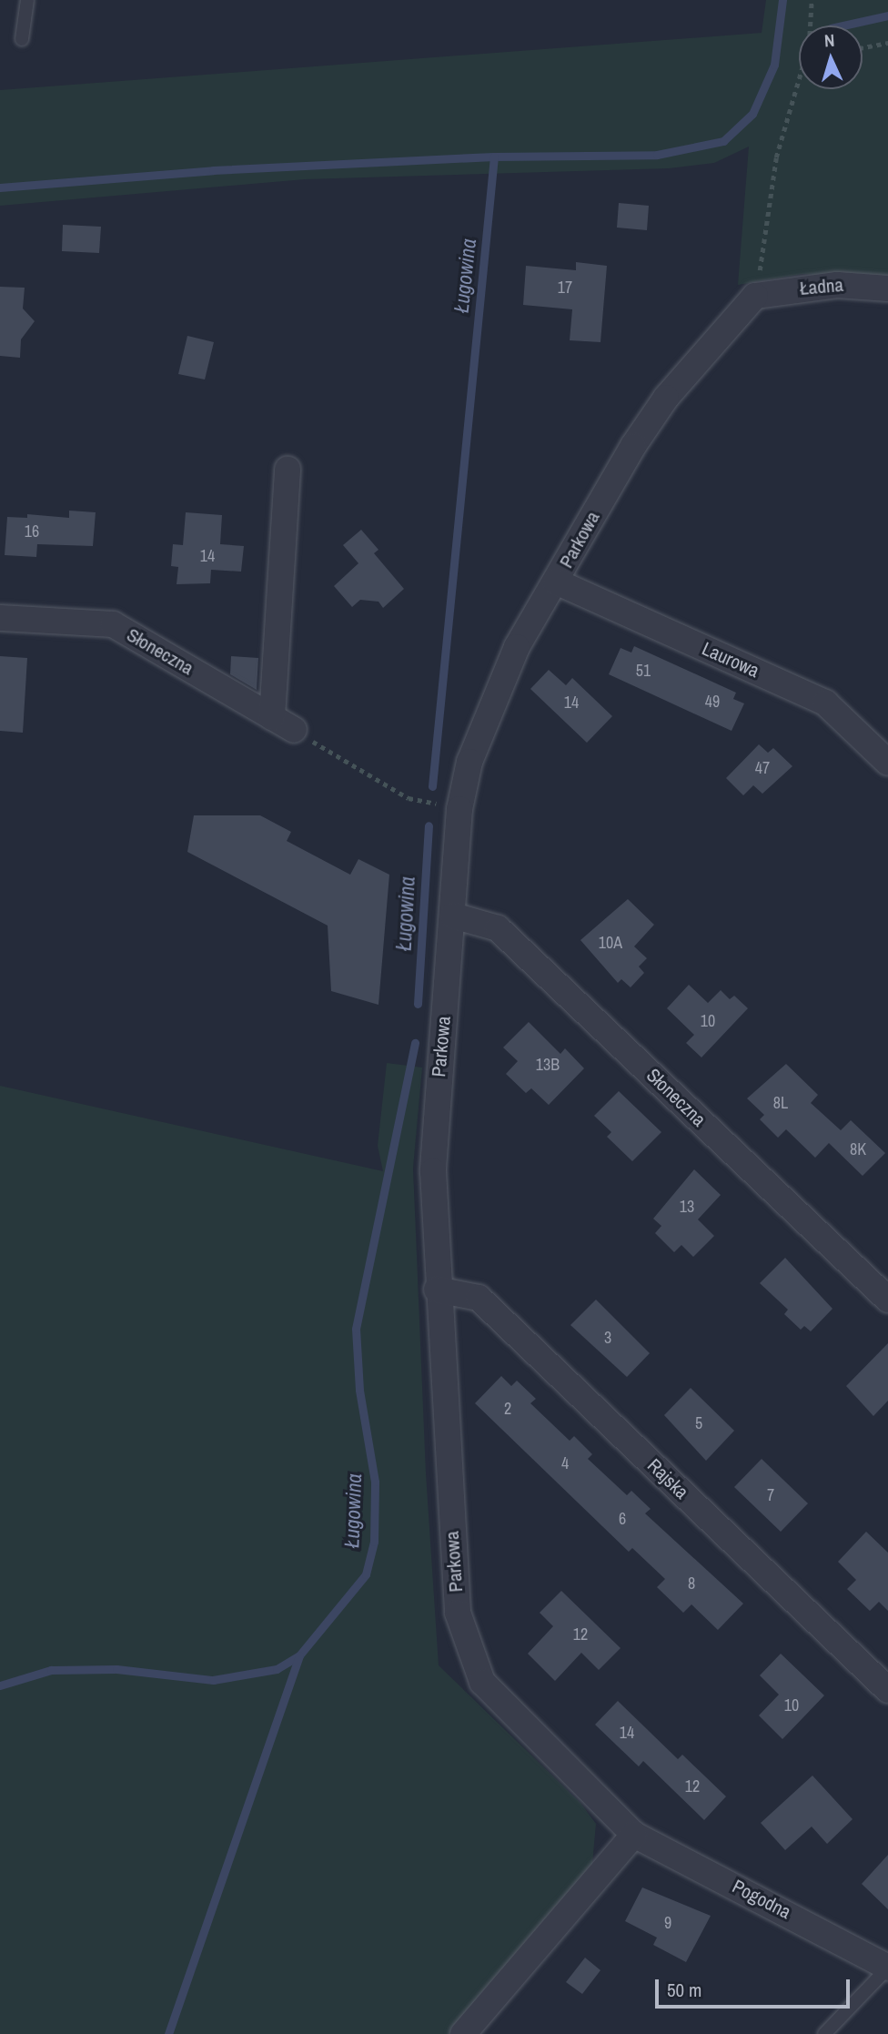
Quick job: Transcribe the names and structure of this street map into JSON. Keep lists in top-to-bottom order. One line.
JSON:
{"streets":{"street":["Ładna","Parkowa","Słoneczna","Laurowa","Rajska","Pogodna"]},"crossings":[["Ładna","Parkowa"],["Parkowa","Słoneczna"],["Parkowa","Laurowa"],["Parkowa","Rajska"],["Parkowa","Pogodna"]],"water":["Ługowina"],"house_numbers":["17","16","14","51","49","14","47","10A","10","13B","8L","8K","13","3","2","5","4","7","6","8","12","10","14","12","9"],"scale_bar":"50 m","north":"top"}
